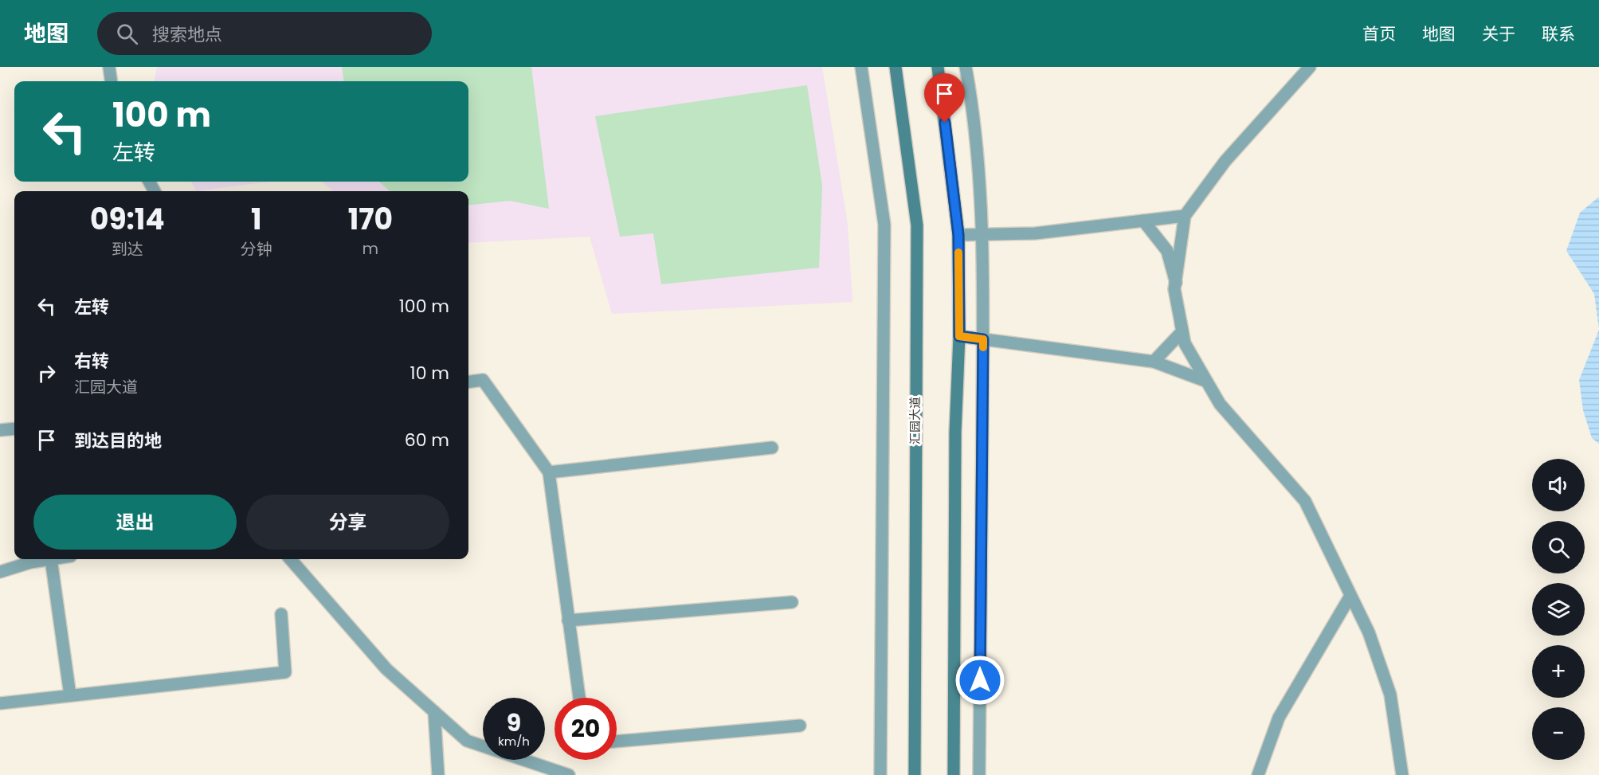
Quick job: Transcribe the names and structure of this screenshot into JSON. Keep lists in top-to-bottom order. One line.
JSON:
{"streets":{"main road":["汇园大道"]},"page":{"header":"地图","search":"搜索地点","nav":["首页","地图","关于","联系"],"turn":["100 m","左转"],"eta":["09:14","到达","1","分钟","170","m"],"list":[{"name":"左转","value":"100 m"},{"name":"右转","note":"汇园大道","value":"10 m"},{"name":"到达目的地","value":"60 m"}],"map_buttons":["+","−"],"buttons":["退出","分享"],"speed":"9 km/h","limit":"20"}}
